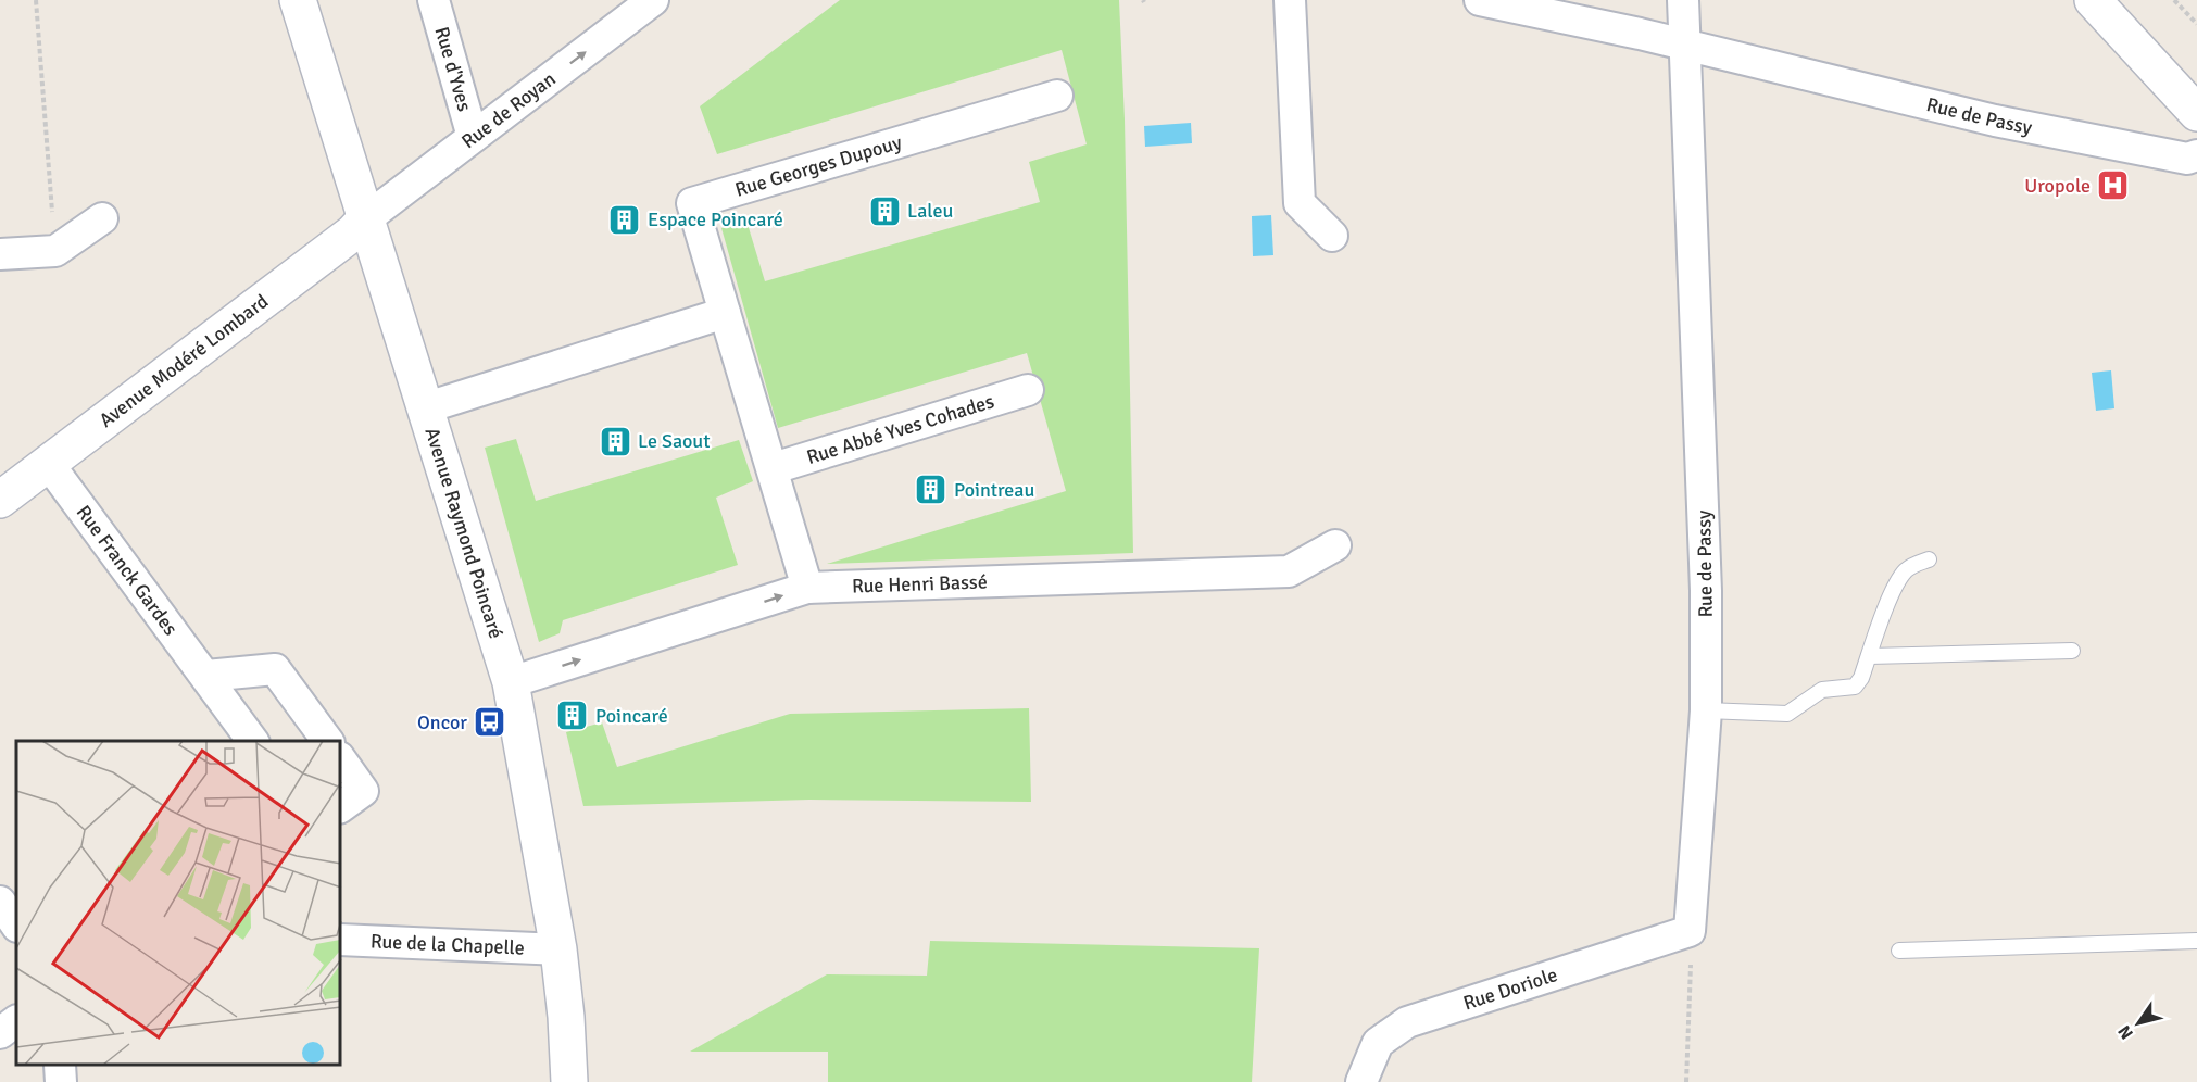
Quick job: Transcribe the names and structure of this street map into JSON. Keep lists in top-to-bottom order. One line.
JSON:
{"streets":{"main road":["Avenue Modéré Lombard","Avenue Raymond Poincaré"],"street":["Rue d'Yves","Rue de Royan","Rue de Passy","Rue Georges Dupouy","Rue Abbé Yves Cohades","Rue Franck Gardes","Rue Henri Bassé","Rue de la Chapelle","Rue Doriole"]},"crossings":[["Rue d'Yves","Rue de Royan"],["Rue de Royan","Avenue Modéré Lombard"],["Rue de Royan","Avenue Raymond Poincaré"],["Rue de Passy","Rue Doriole"],["Avenue Modéré Lombard","Avenue Raymond Poincaré"],["Avenue Modéré Lombard","Rue Franck Gardes"],["Avenue Raymond Poincaré","Rue Henri Bassé"],["Avenue Raymond Poincaré","Rue de la Chapelle"]],"one_way":["Rue de Royan","Rue Henri Bassé"],"places":{"hospital":["Uropole"],"building":["Laleu","Espace Poincaré","Le Saout","Pointreau","Poincaré"],"bus stop":["Oncor"]},"north":"bottom left"}
